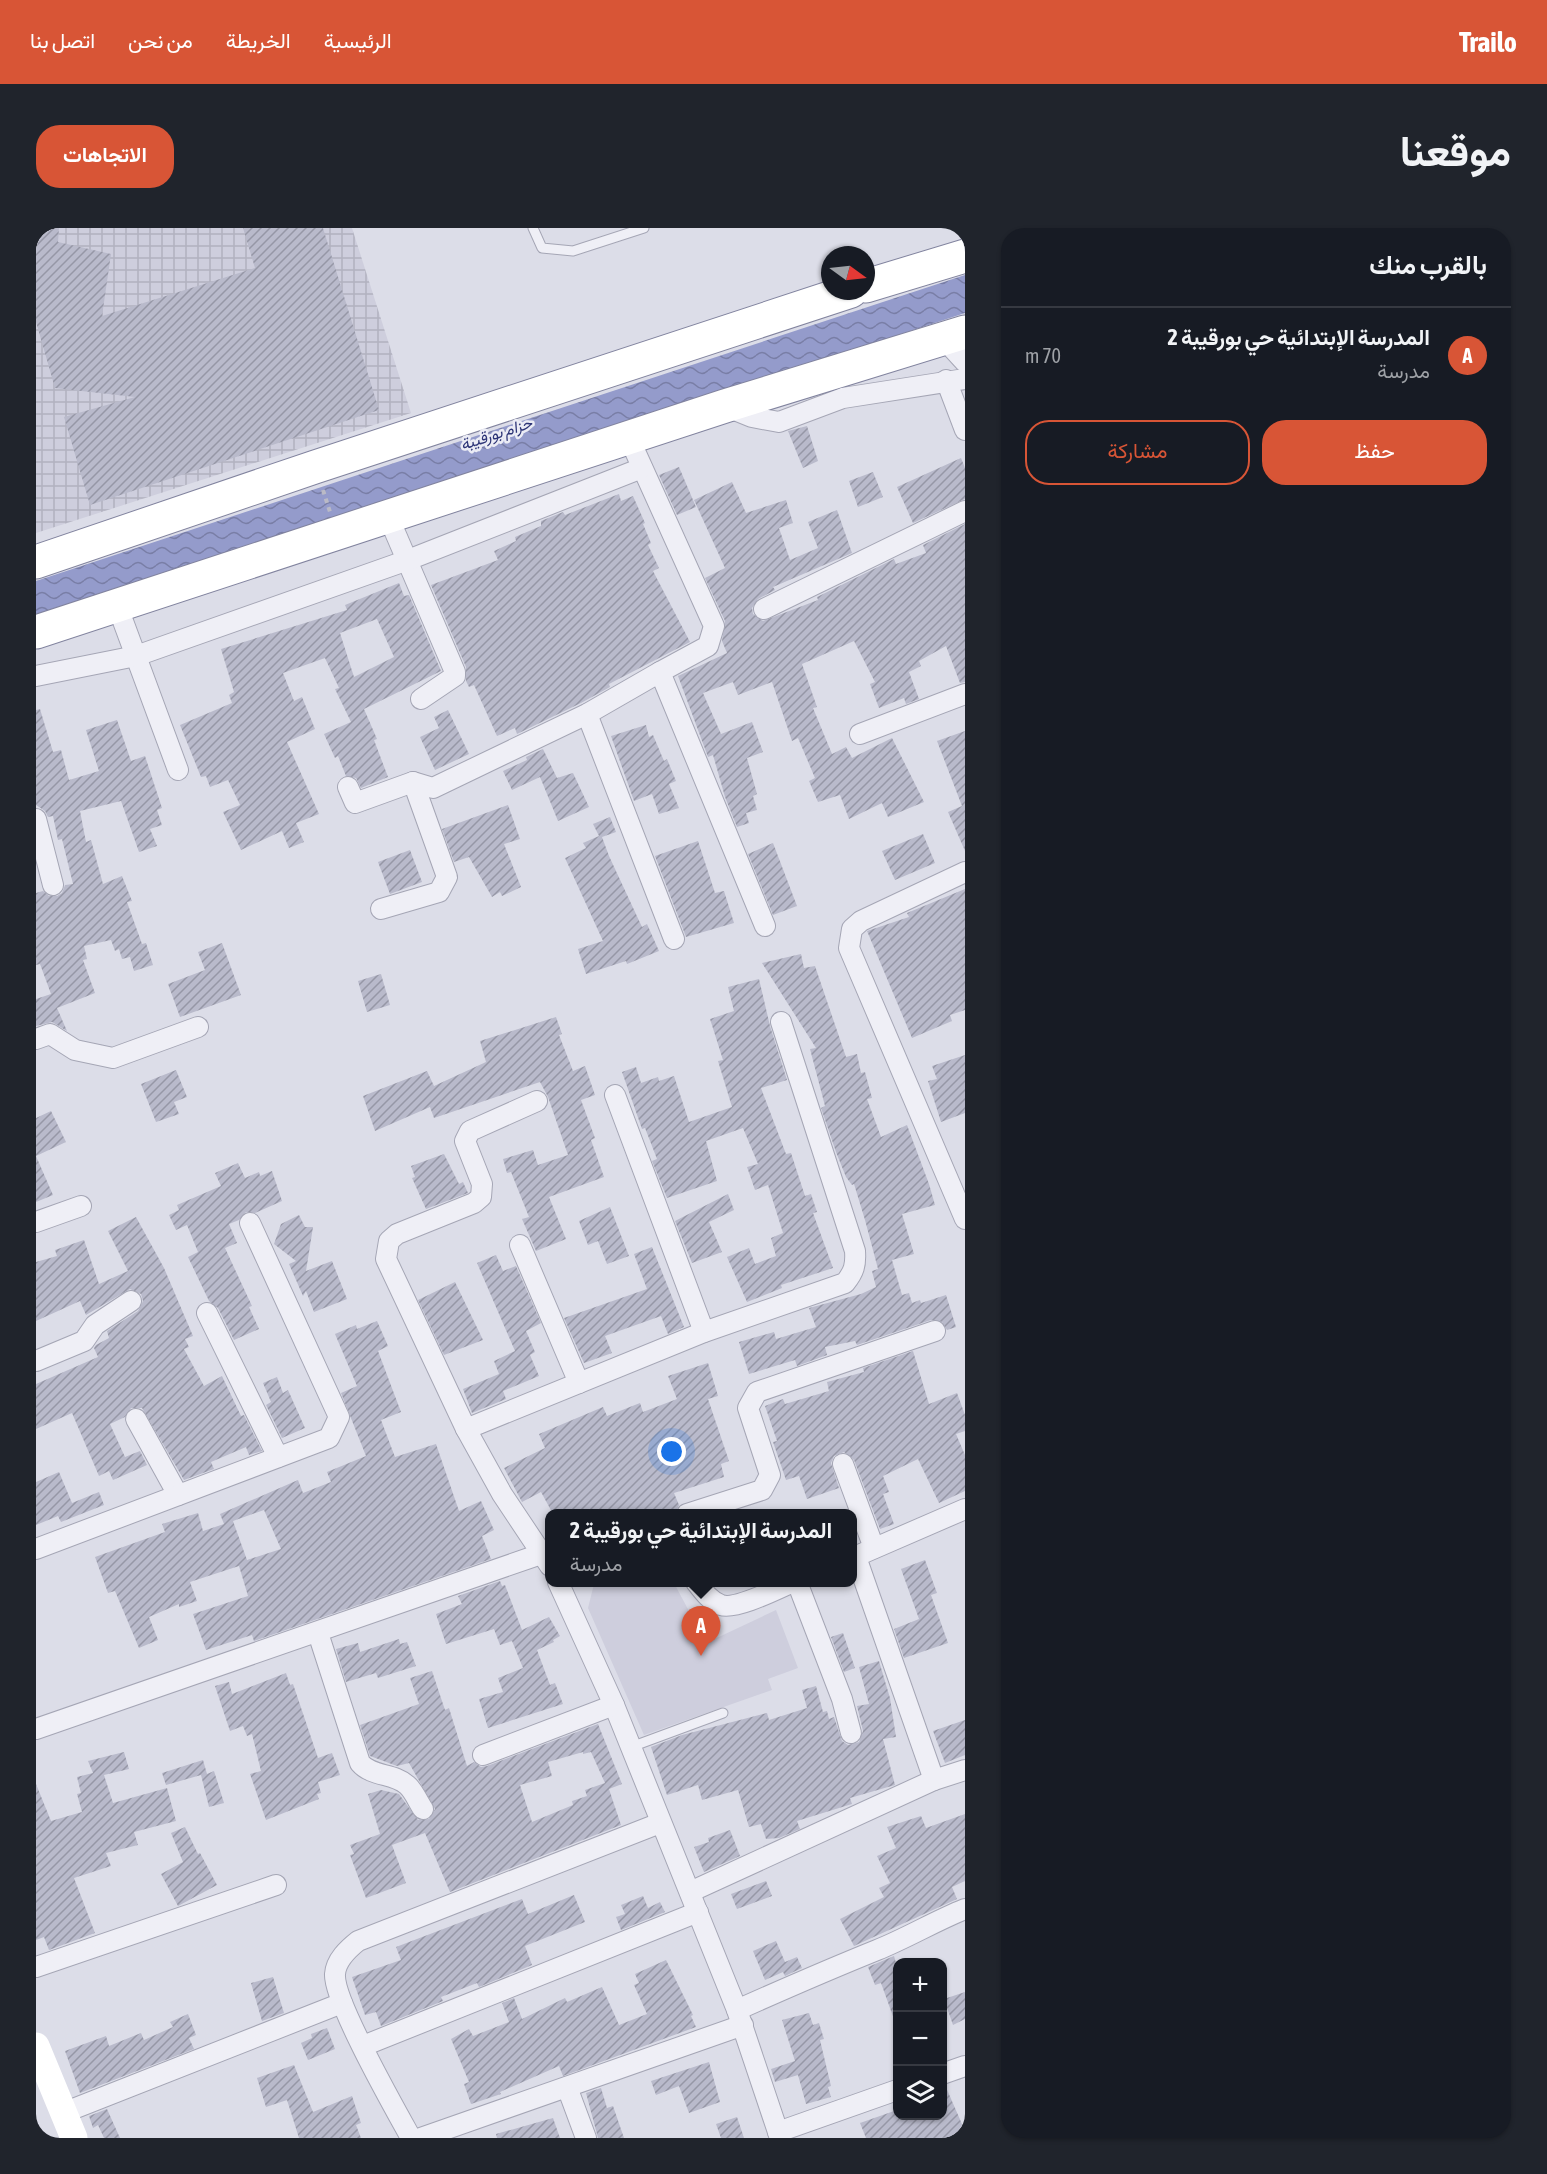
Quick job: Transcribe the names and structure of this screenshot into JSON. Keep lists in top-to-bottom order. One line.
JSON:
{"water":["حزام بورقيبة"],"north":"right","page":{"header":"Trailo","nav":["الرئيسية","الخريطة","من نحن","اتصل بنا"],"title":"موقعنا","buttons":["الاتجاهات",["حفظ","مشاركة"]],"heading":"بالقرب منك","list":[{"mark":"A","name":"المدرسة الإبتدائية حي بورقيبة 2","note":"مدرسة","value":"70 m"}],"popup":["المدرسة الإبتدائية حي بورقيبة 2","مدرسة"],"pins":"A","map_buttons":["+","−"]}}
